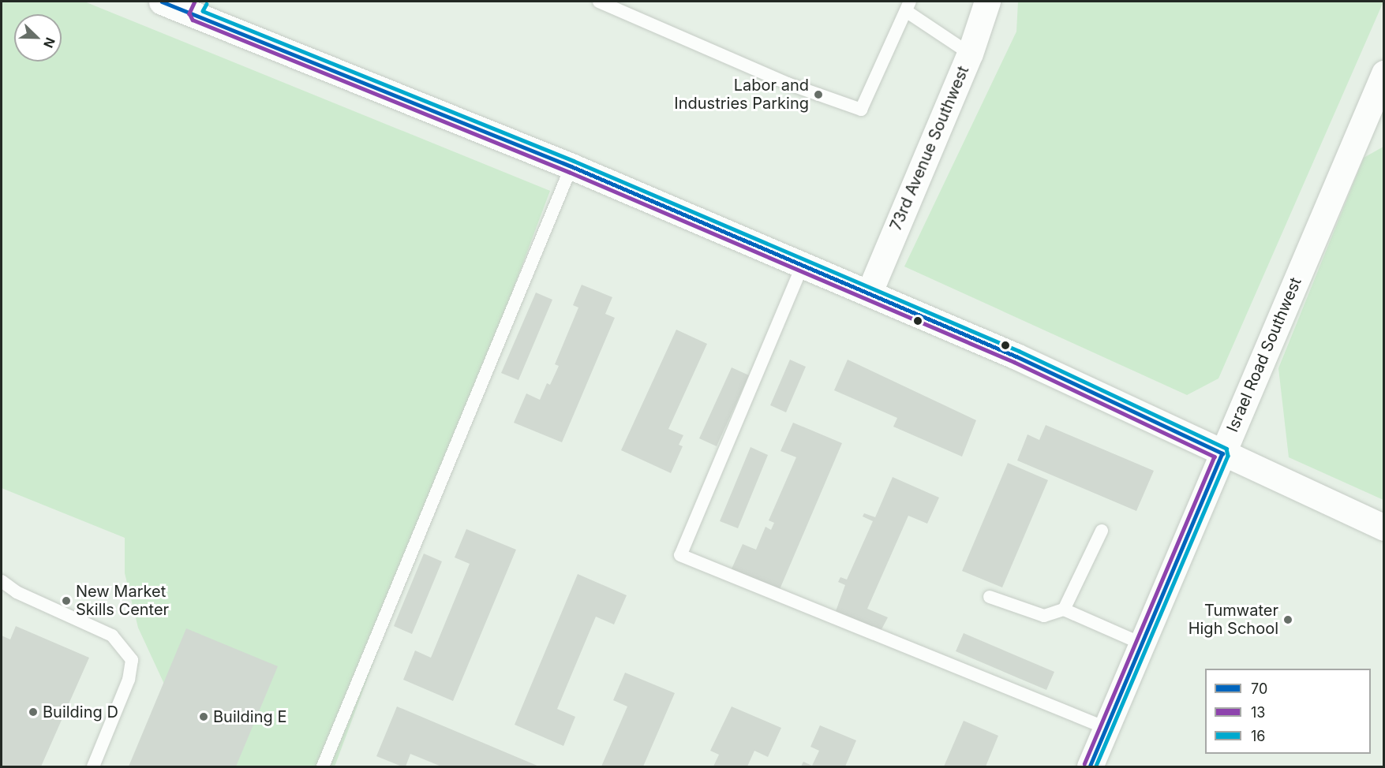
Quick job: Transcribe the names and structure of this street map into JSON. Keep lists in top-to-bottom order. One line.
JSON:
{"streets":{"street":["73rd Avenue Southwest","Israel Road Southwest"]},"places":["Labor and Industries Parking","New Market Skills Center","Tumwater High School","Building D","Building E"],"lines":["transit line 70","transit line 13","transit line 16"],"legend":["70","13","16"],"north":"bottom right"}
